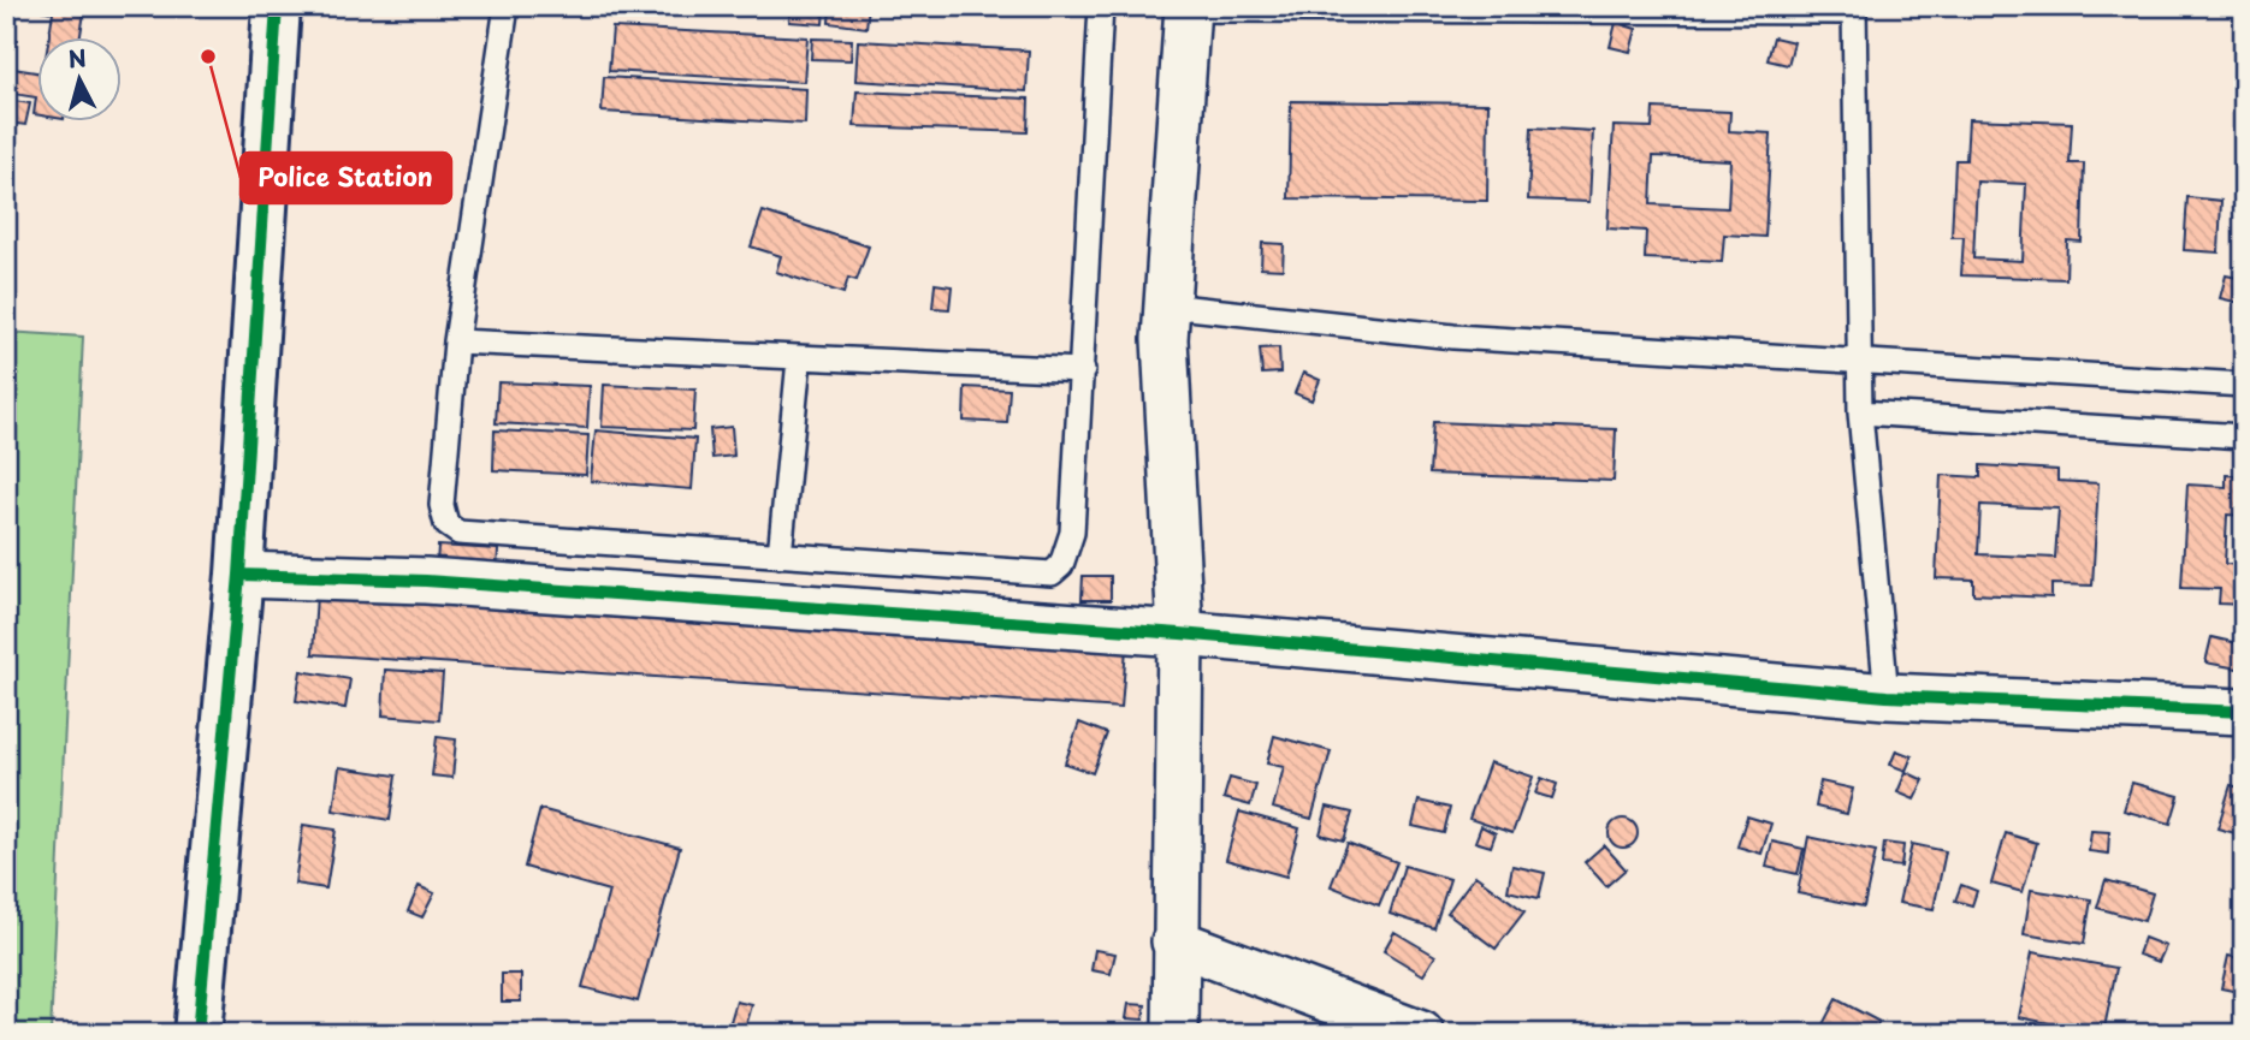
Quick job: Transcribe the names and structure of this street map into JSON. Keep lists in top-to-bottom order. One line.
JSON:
{"places":["Police Station"],"north":"top"}
